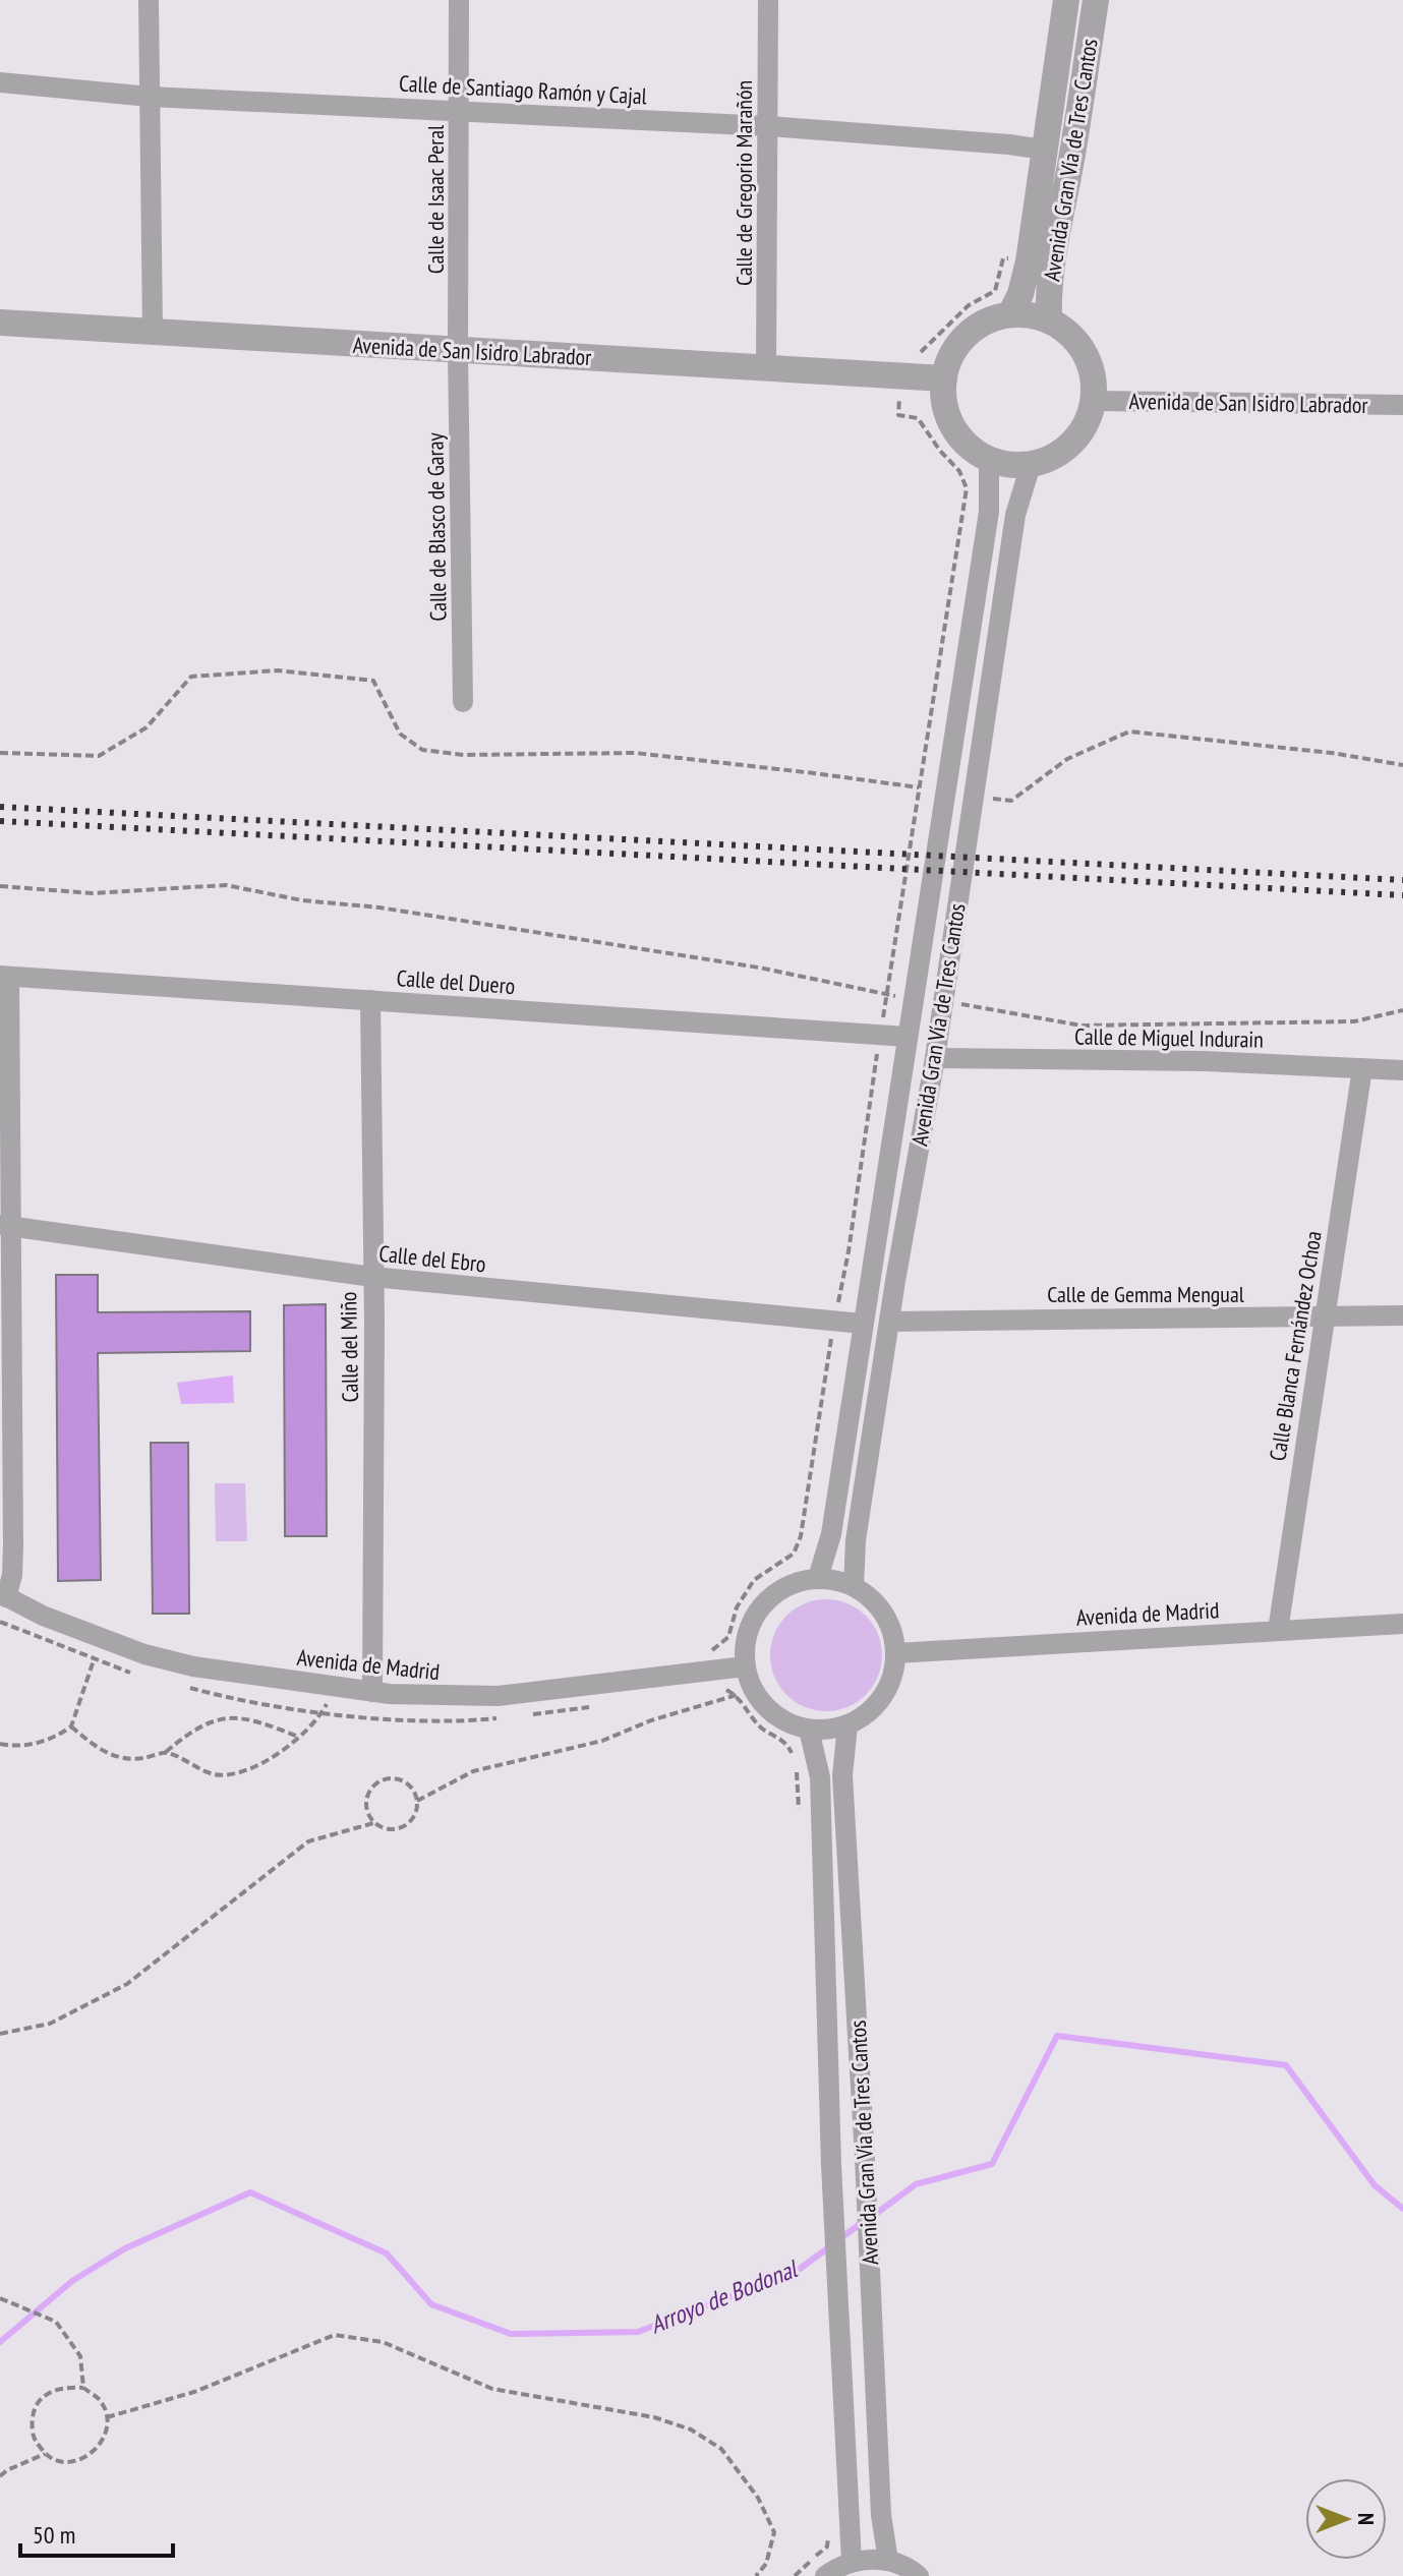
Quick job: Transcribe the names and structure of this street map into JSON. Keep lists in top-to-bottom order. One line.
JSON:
{"streets":{"street":["Calle de Santiago Ramón y Cajal","Avenida Gran Vía de Tres Cantos","Calle de Gregorio Marañón","Calle de Isaac Peral","Avenida de San Isidro Labrador","Calle de Blasco de Garay","Calle del Duero","Calle de Miguel Indurain","Calle del Ebro","Calle de Gemma Mengual","Calle Blanca Fernández Ochoa","Calle del Miño","Avenida de Madrid"]},"crossings":[["Calle de Santiago Ramón y Cajal","Avenida Gran Vía de Tres Cantos"],["Calle de Santiago Ramón y Cajal","Calle de Gregorio Marañón"],["Calle de Santiago Ramón y Cajal","Calle de Isaac Peral"],["Avenida Gran Vía de Tres Cantos","Avenida de San Isidro Labrador"],["Avenida Gran Vía de Tres Cantos","Calle del Duero"],["Avenida Gran Vía de Tres Cantos","Calle de Miguel Indurain"],["Avenida Gran Vía de Tres Cantos","Calle del Ebro"],["Avenida Gran Vía de Tres Cantos","Calle de Gemma Mengual"],["Avenida Gran Vía de Tres Cantos","Avenida de Madrid"],["Calle de Gregorio Marañón","Avenida de San Isidro Labrador"],["Calle de Isaac Peral","Avenida de San Isidro Labrador"],["Calle de Isaac Peral","Calle de Blasco de Garay"],["Avenida de San Isidro Labrador","Calle de Blasco de Garay"],["Calle del Duero","Calle del Miño"],["Calle de Miguel Indurain","Calle Blanca Fernández Ochoa"],["Calle del Ebro","Calle del Miño"],["Calle de Gemma Mengual","Calle Blanca Fernández Ochoa"],["Calle Blanca Fernández Ochoa","Avenida de Madrid"],["Calle del Miño","Avenida de Madrid"]],"water":["Arroyo de Bodonal"],"scale_bar":"50 m","north":"right"}
